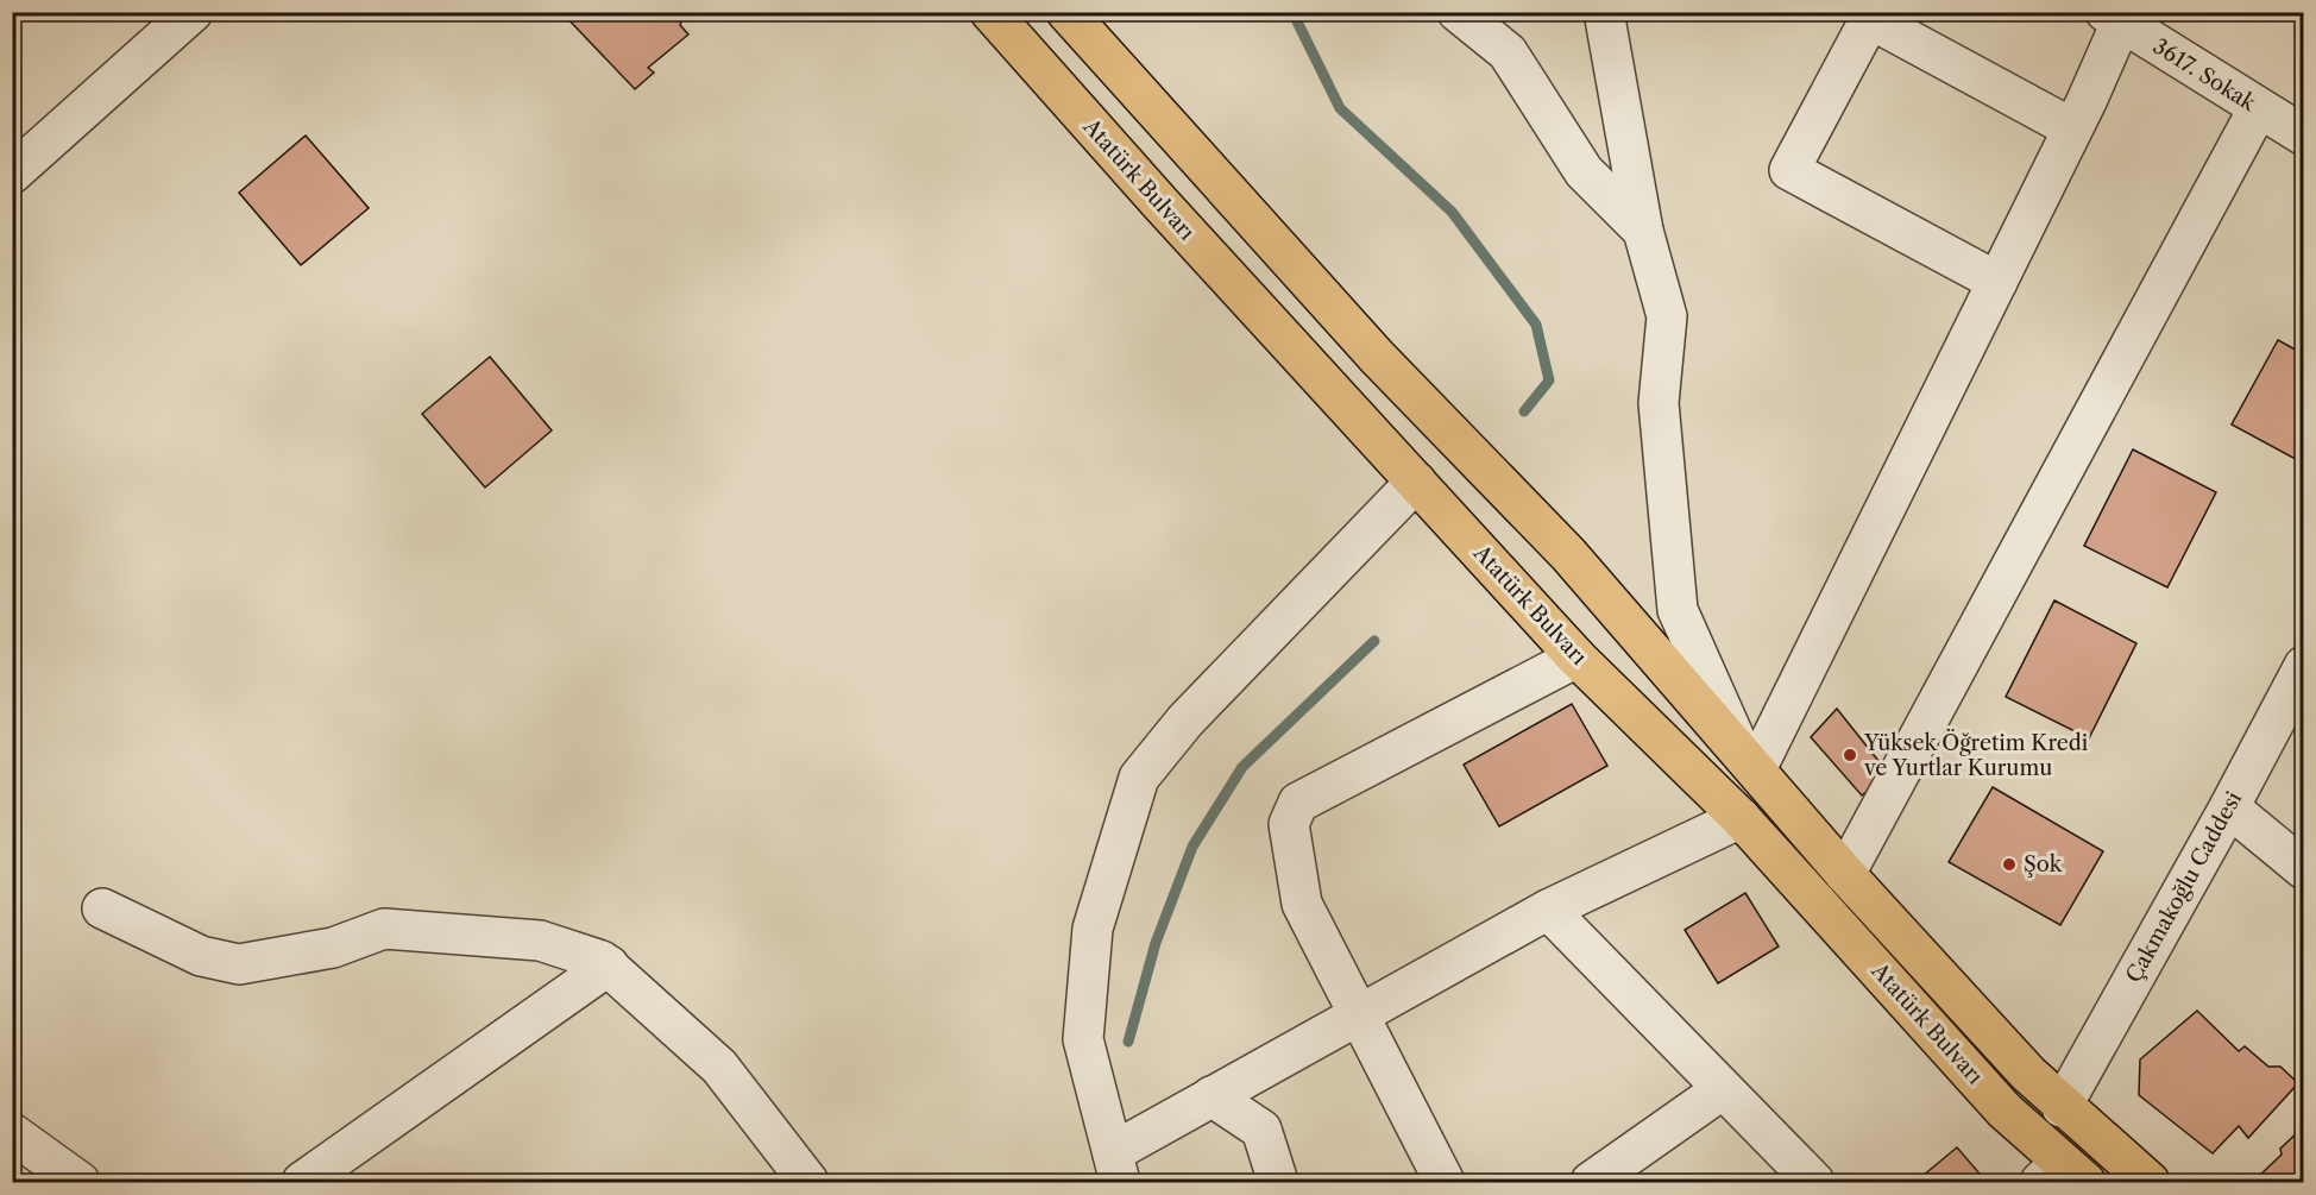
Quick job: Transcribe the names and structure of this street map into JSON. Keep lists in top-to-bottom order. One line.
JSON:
{"streets":{"main road":["Atatürk Bulvarı"],"street":["3617. Sokak","Çakmakoğlu Caddesi"]},"crossings":[["Atatürk Bulvarı","Çakmakoğlu Caddesi"]],"places":["Yüksek Öğretim Kredi ve Yurtlar Kurumu","Şok"]}
